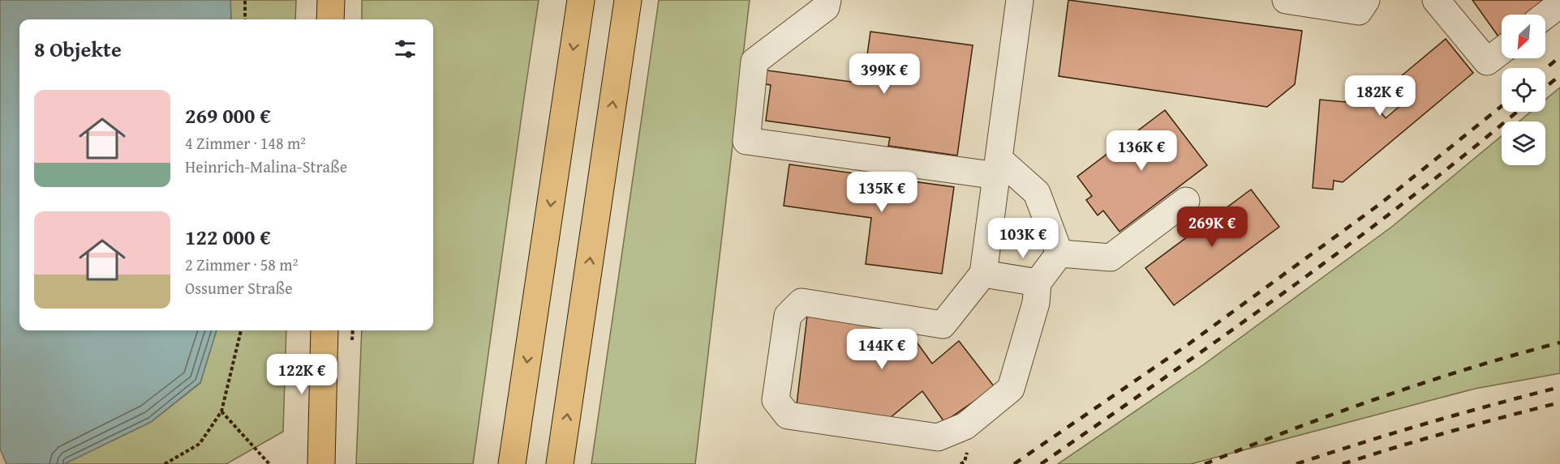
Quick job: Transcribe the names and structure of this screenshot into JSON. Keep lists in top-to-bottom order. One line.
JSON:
{"north":"bottom left","page":{"heading":"8 Objekte","price":["399K €","182K €","136K €","135K €","269K €","103K €","144K €","122K €"],"list":[{"name":"269 000 €","note":"4 Zimmer · 148 m² · Heinrich-Malina-Straße"},{"name":"122 000 €","note":"2 Zimmer · 58 m² · Ossumer Straße"}]}}
